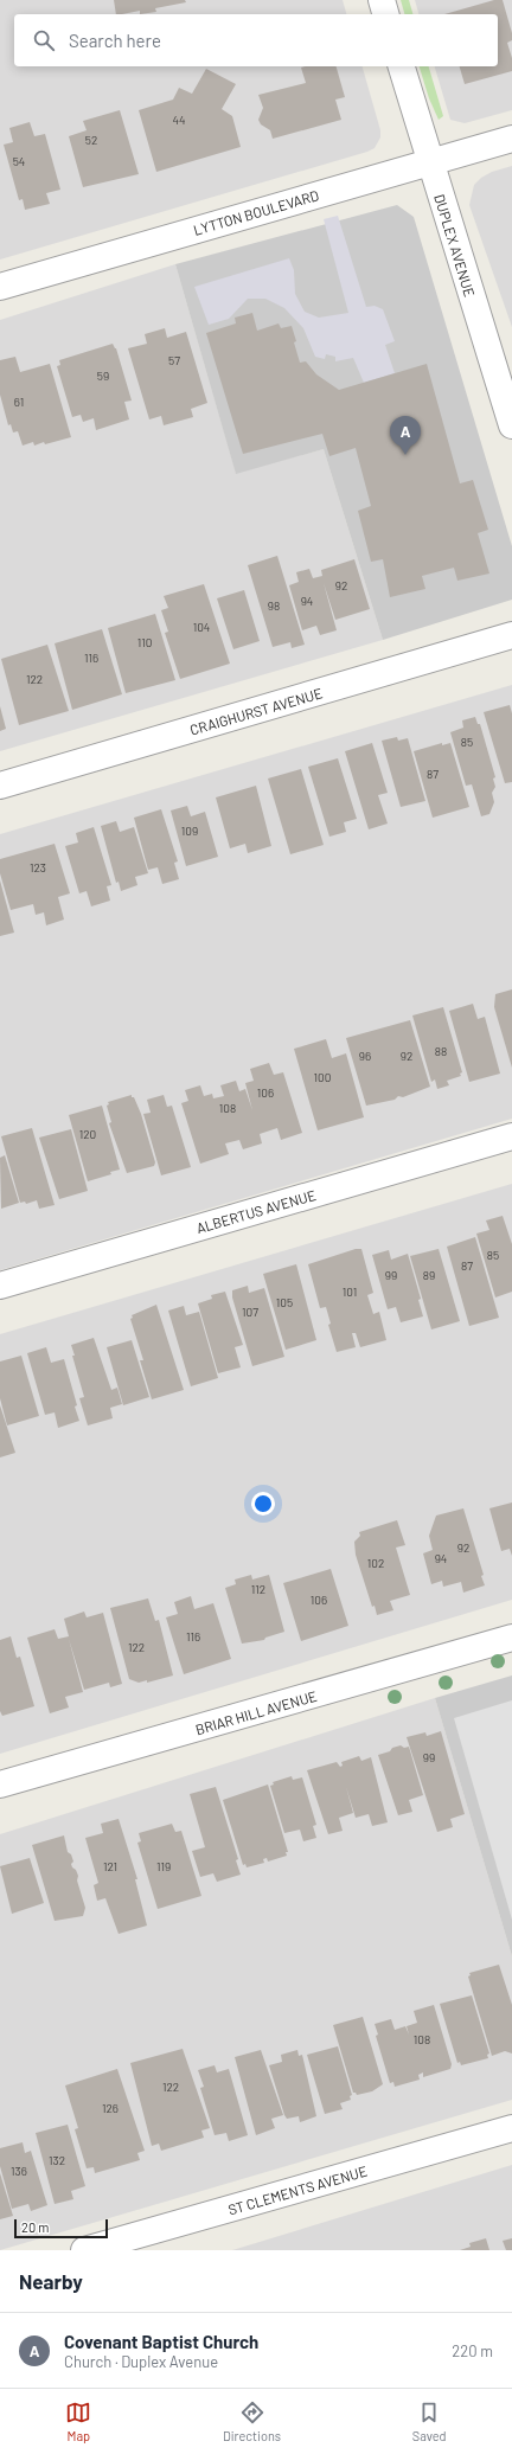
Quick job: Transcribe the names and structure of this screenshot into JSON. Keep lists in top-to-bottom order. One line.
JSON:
{"streets":{"street":["LYTTON BOULEVARD","DUPLEX AVENUE","CRAIGHURST AVENUE","ALBERTUS AVENUE","BRIAR HILL AVENUE","ST CLEMENTS AVENUE"]},"crossings":[["LYTTON BOULEVARD","DUPLEX AVENUE"]],"house_numbers":["44","52","54","57","59","61","92","94","98","104","110","116","122","85","87","109","123","88","96","92","100","106","108","120","85","87","99","89","101","105","107","92","94","102","112","106","116","122","99","121","119","108","122","126","132","136"],"scale_bar":"20 m","page":{"search":"Search here","pins":"A","scale":"20 m","heading":"Nearby","list":[{"mark":"A","name":"Covenant Baptist Church","note":"Church · Duplex Avenue","value":"220 m"}],"nav":["Map","Directions","Saved"]}}
